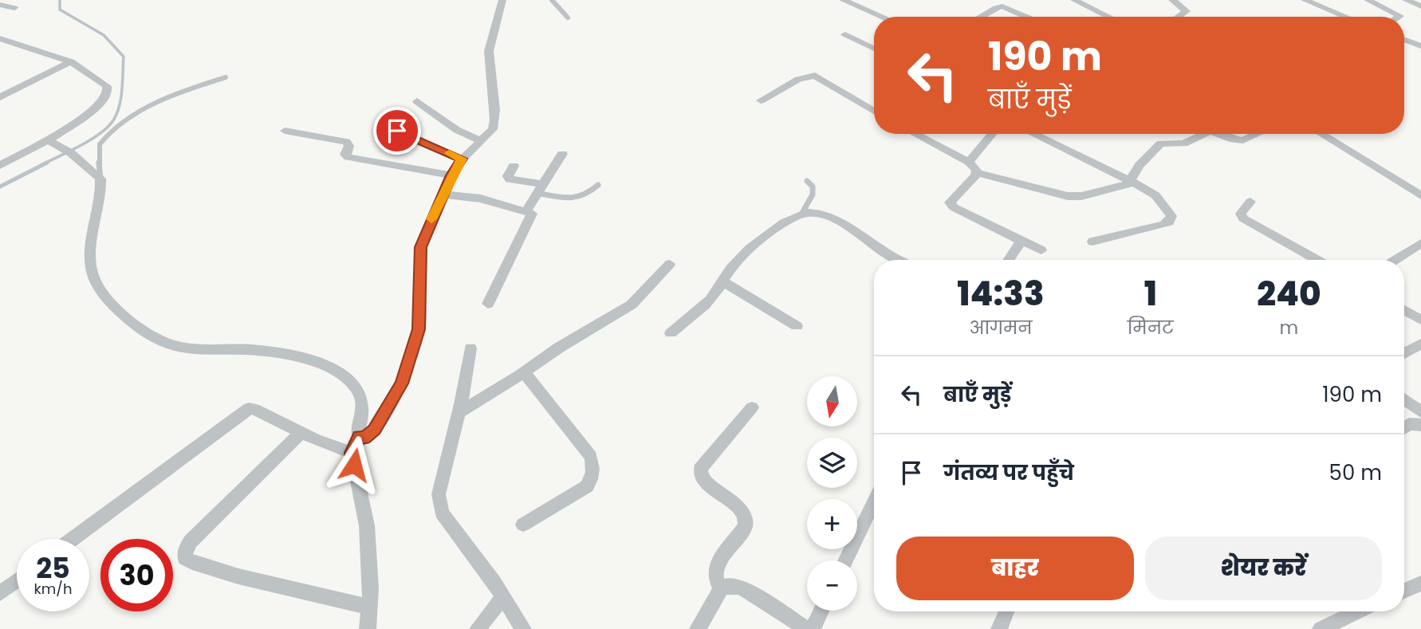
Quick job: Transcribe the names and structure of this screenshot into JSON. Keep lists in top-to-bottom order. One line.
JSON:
{"north":"bottom","page":{"turn":["190 m","बाएँ मुड़ें"],"eta":["14:33","आगमन","1","मिनट","240","m"],"list":[{"name":"बाएँ मुड़ें","value":"190 m"},{"name":"गंतव्य पर पहुँचे","value":"50 m"}],"map_buttons":["+","−"],"buttons":["बाहर","शेयर करें"],"speed":"25 km/h","limit":"30"}}
